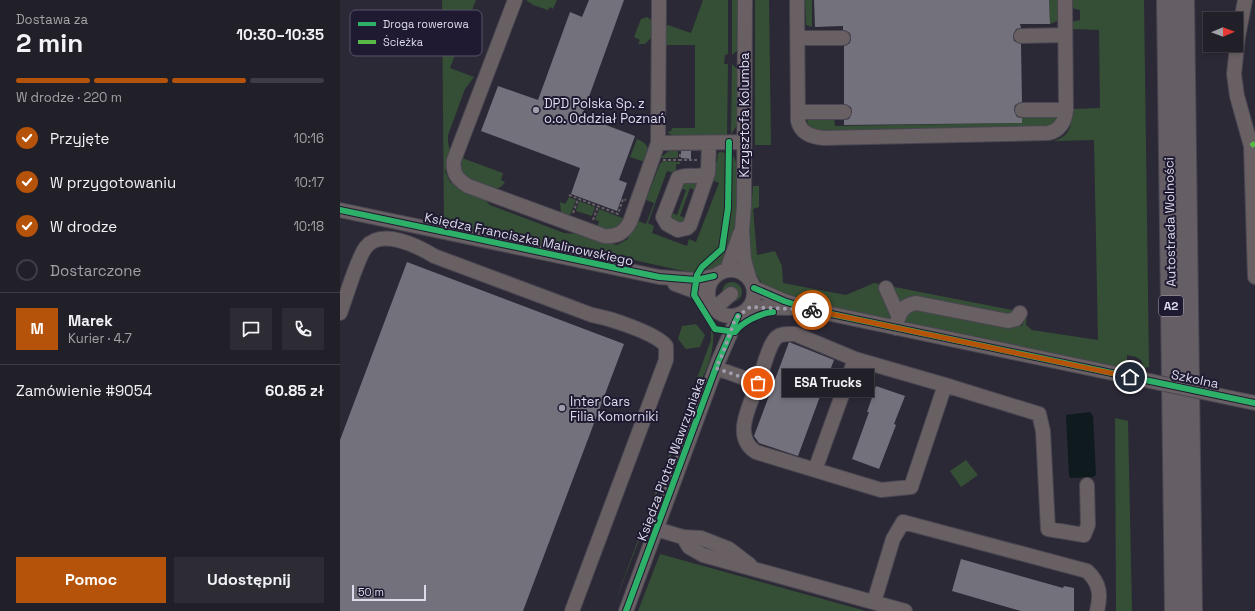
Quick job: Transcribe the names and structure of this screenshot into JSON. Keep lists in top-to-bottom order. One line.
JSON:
{"streets":{"highway":["Autostrada Wolności","A2"],"street":["Krzysztofa Kolumba","Księdza Franciszka Malinowskiego","Szkolna","Księdza Piotra Wawrzyniaka"]},"crossings":[["Krzysztofa Kolumba","Księdza Franciszka Malinowskiego"],["Krzysztofa Kolumba","Księdza Piotra Wawrzyniaka"],["Księdza Franciszka Malinowskiego","Księdza Piotra Wawrzyniaka"]],"places":["DPD Polska Sp. z o.o. Oddział Poznań","ESA Trucks","Inter Cars Filia Komorniki"],"legend":["Droga rowerowa","Ścieżka"],"scale_bar":"50 m","north":"right","page":{"heading":["2 min","Dostawa za","10:30–10:35"],"panel":["Marek","Kurier · 4.7","Zamówienie #9054","60.85 zł"],"bar":"W drodze · 220 m","list":[["Przyjęte","10:16"],["W przygotowaniu","10:17"],["W drodze","10:18"],"Dostarczone"],"round":"M","bubble":"ESA Trucks","buttons":["Pomoc","Udostępnij"],"scale":"50 m"}}
